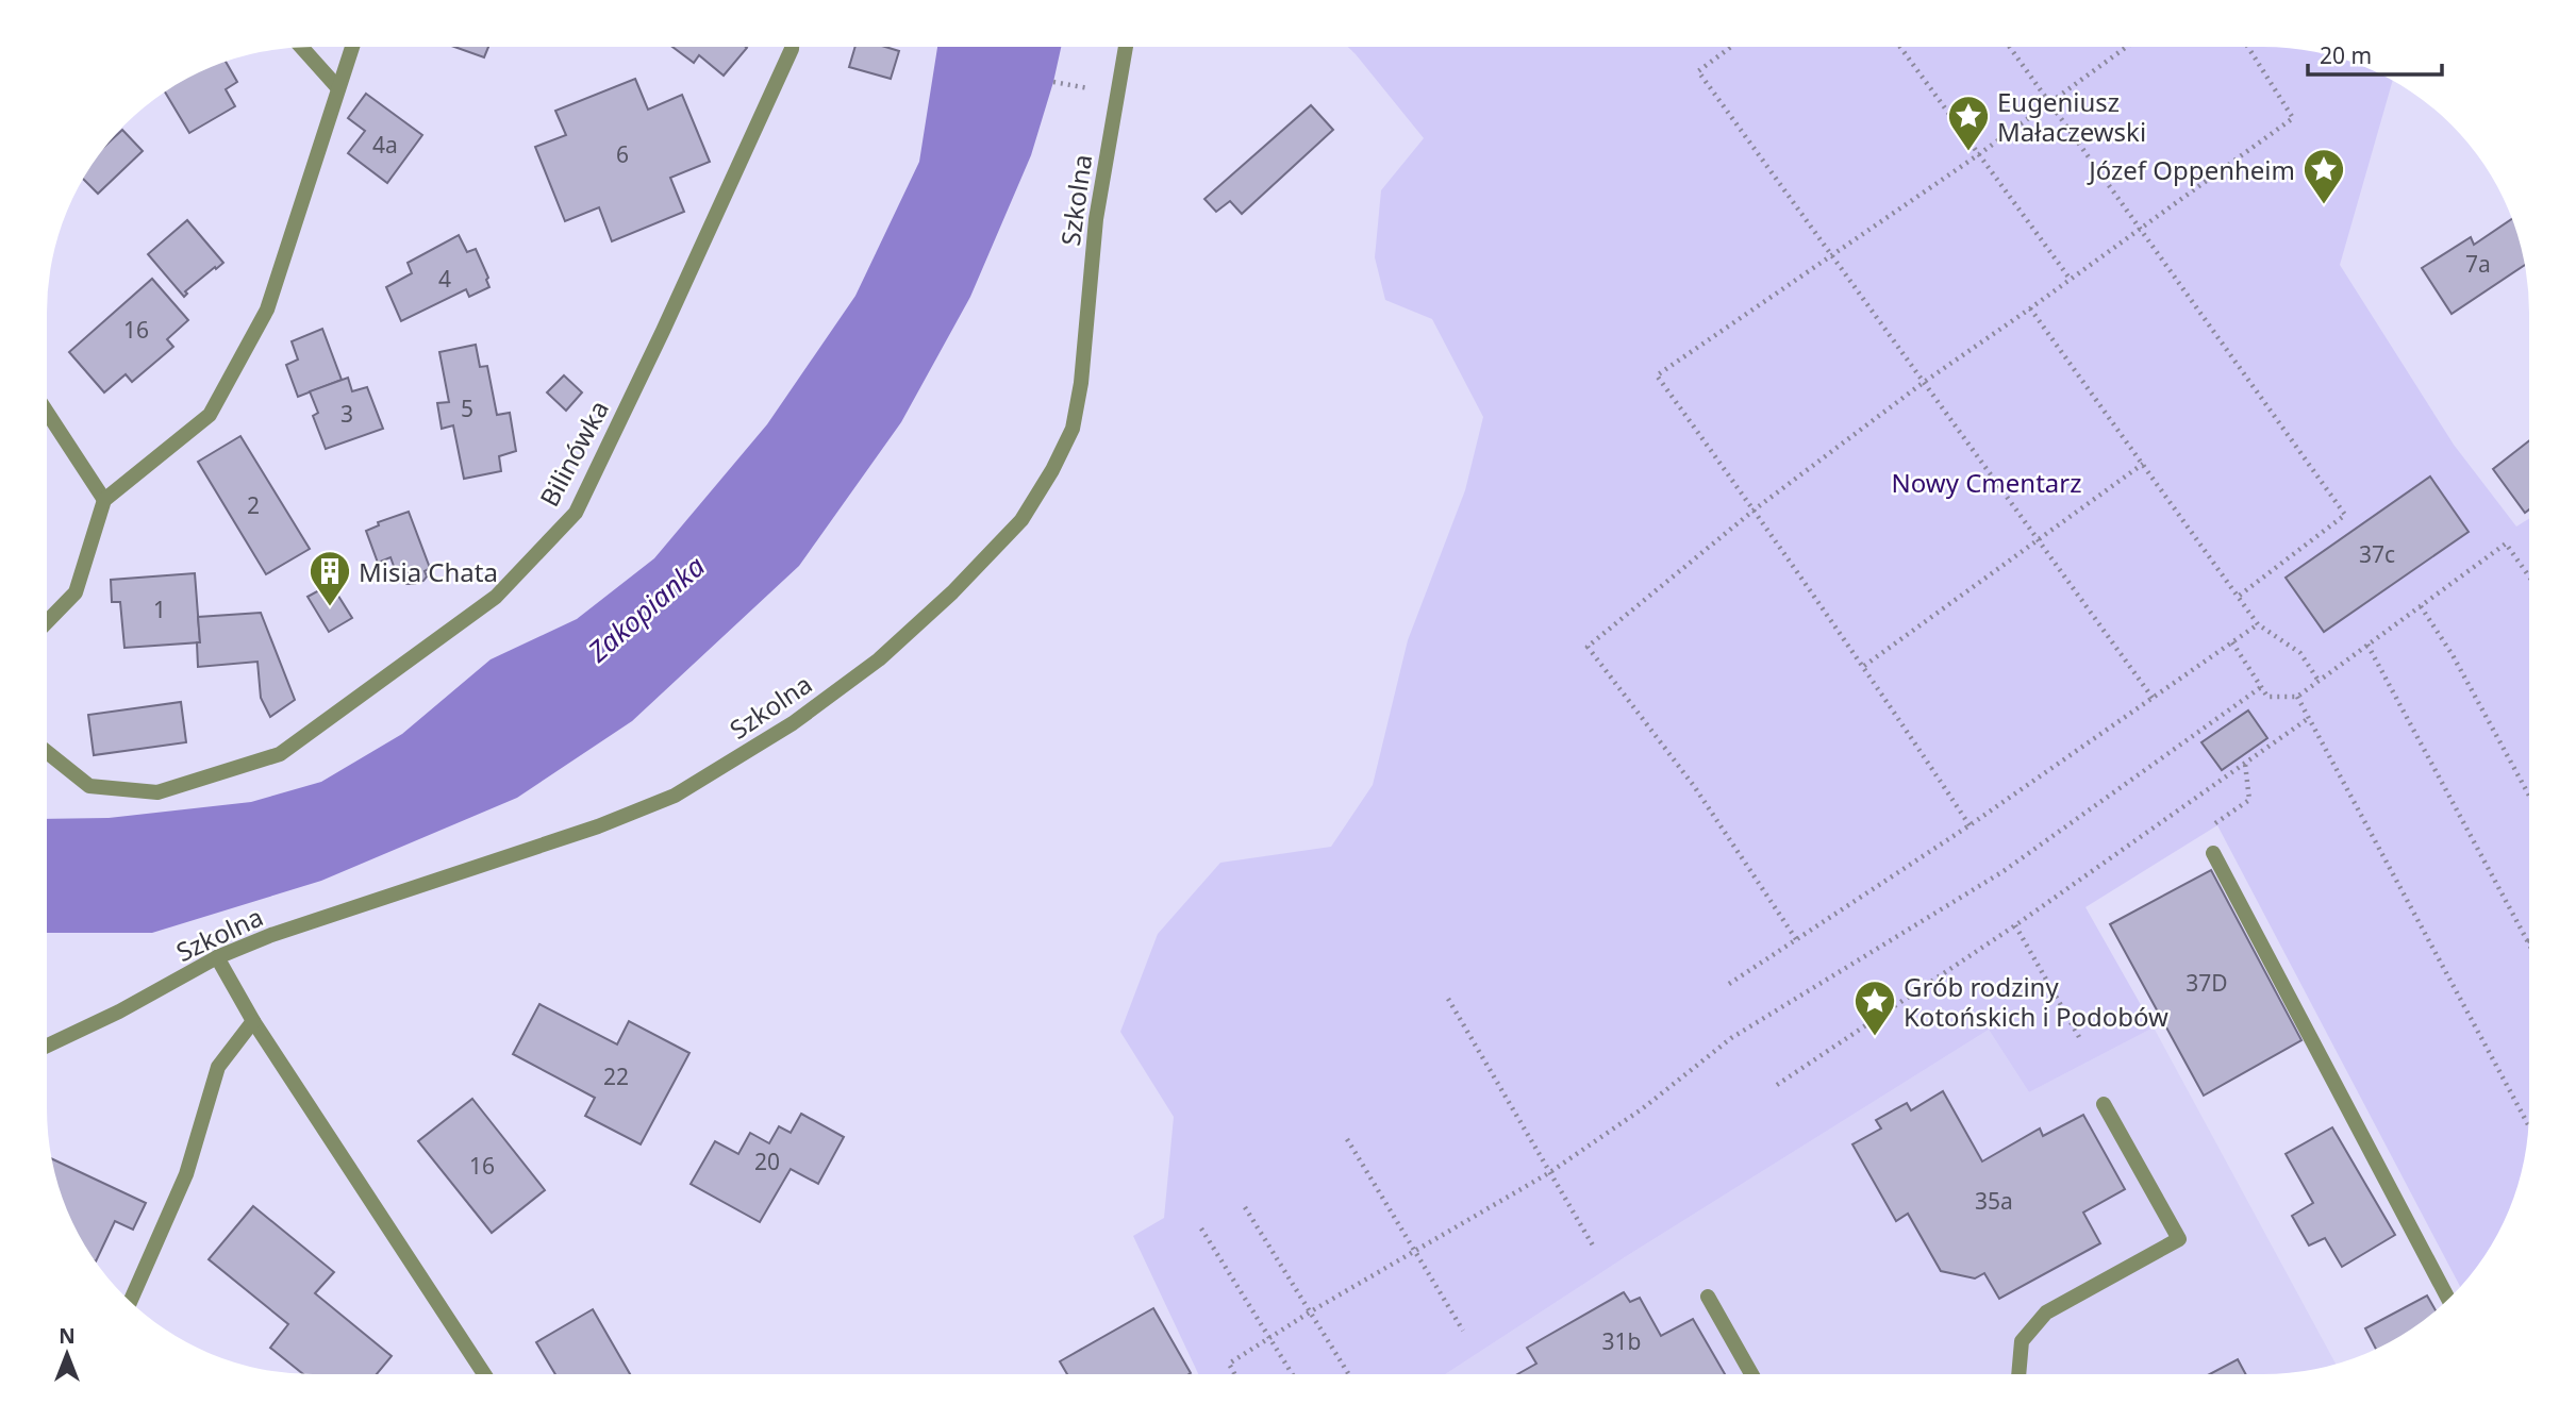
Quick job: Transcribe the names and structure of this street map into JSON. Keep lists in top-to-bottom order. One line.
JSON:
{"streets":{"street":["Szkolna","Bilinówka"]},"water":["Zakopianka"],"parks":["Nowy Cmentarz"],"places":{"place":["Eugeniusz Małaczewski","Józef Oppenheim","Grób rodziny Kotońskich i Podobów"],"building":["Misia Chata"]},"house_numbers":["4a","6","7a","4","16","5","3","2","37c","1","37D","22","20","16","35a","31b"],"scale_bar":"20 m","north":"top"}
